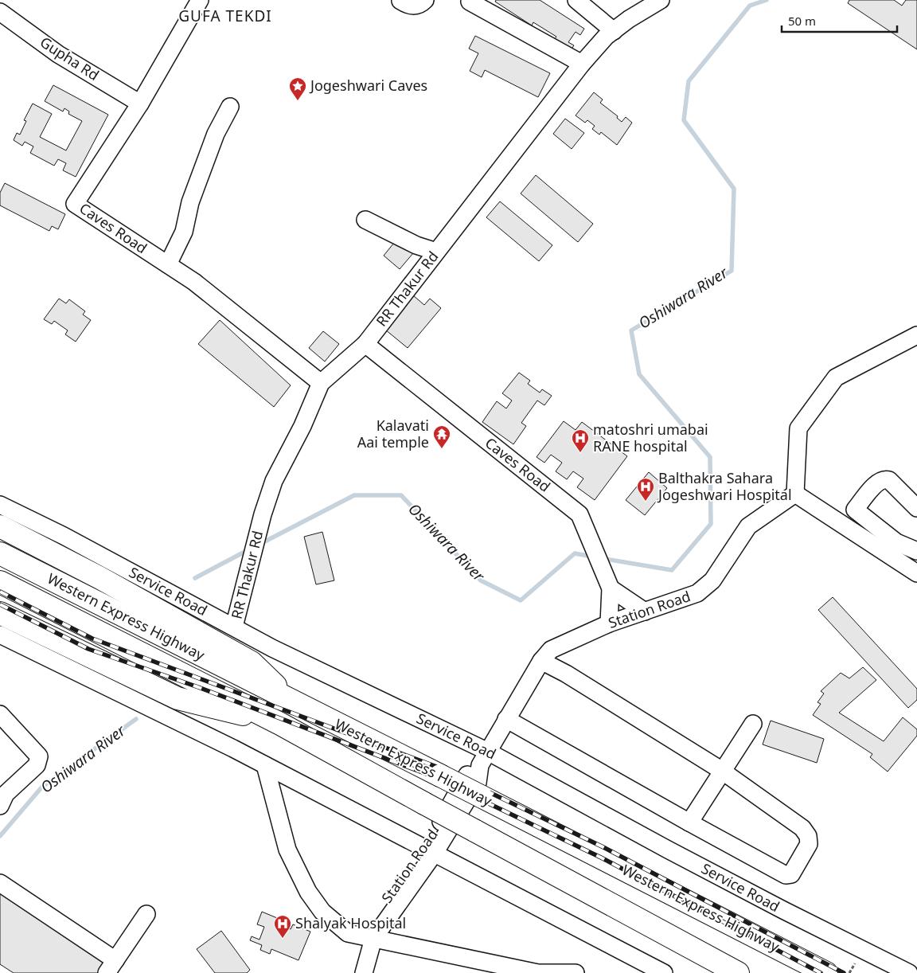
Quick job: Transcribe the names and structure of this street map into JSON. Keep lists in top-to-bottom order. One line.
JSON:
{"streets":{"highway":["Western Express Highway"],"street":["Gupha Rd","Caves Road","RR Thakur Rd","Service Road","Station Road"]},"crossings":[["Gupha Rd","Caves Road"],["Caves Road","RR Thakur Rd"],["Caves Road","Station Road"],["RR Thakur Rd","Service Road"],["Service Road","Station Road"]],"districts":["GUFA TEKDI"],"water":["Oshiwara River"],"places":{"place":["Jogeshwari Caves"],"temple":["Kalavati Aai temple"],"hospital":["matoshri umabai RANE hospital","Balthakra Sahara Jogeshwari Hospital","Shalyak Hospital"]},"scale_bar":"50 m"}
